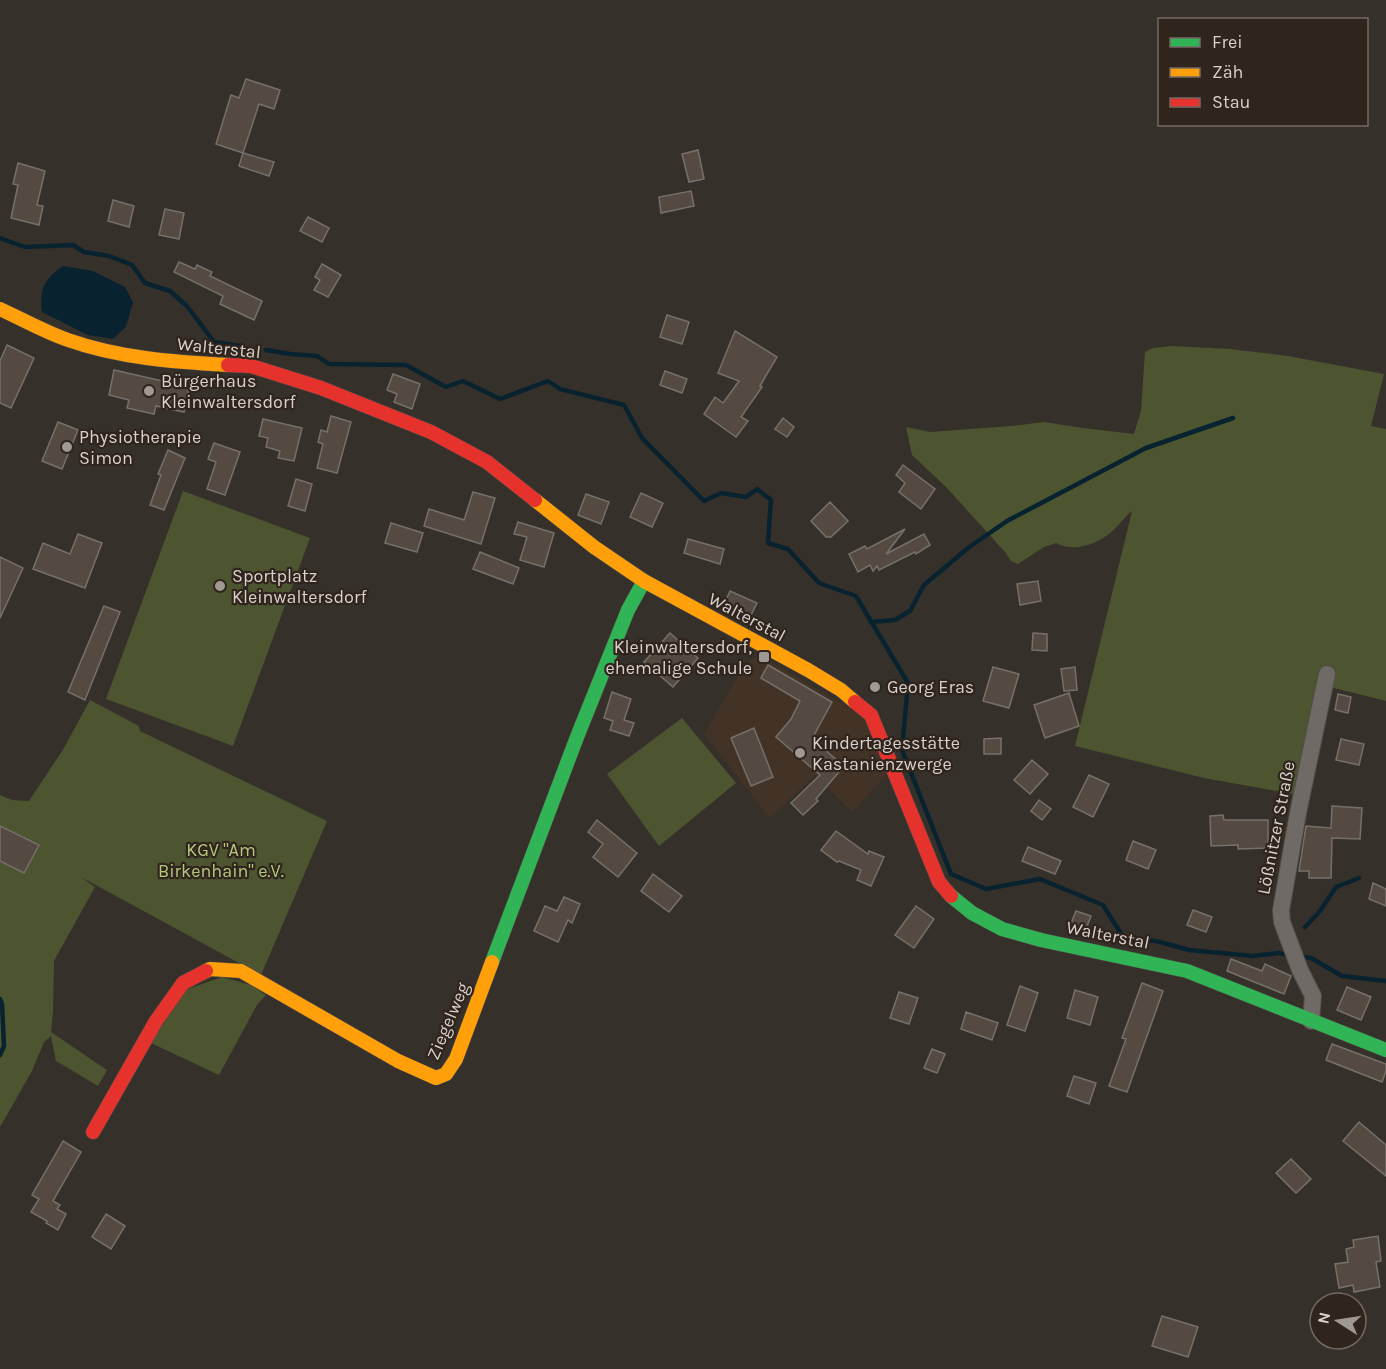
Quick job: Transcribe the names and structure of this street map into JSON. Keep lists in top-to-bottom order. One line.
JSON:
{"streets":{"street":["Walterstal","Lößnitzer Straße","Ziegelweg"]},"crossings":[["Walterstal","Lößnitzer Straße"],["Walterstal","Ziegelweg"]],"parks":["KGV \"Am Birkenhain\" e.V."],"places":{"other":["Bürgerhaus Kleinwaltersdorf","Physiotherapie Simon","Sportplatz Kleinwaltersdorf","Georg Eras","Kindertagesstätte Kastanienzwerge"],"transit":["Kleinwaltersdorf, ehemalige Schule"]},"legend":["Frei","Zäh","Stau"],"north":"left"}
